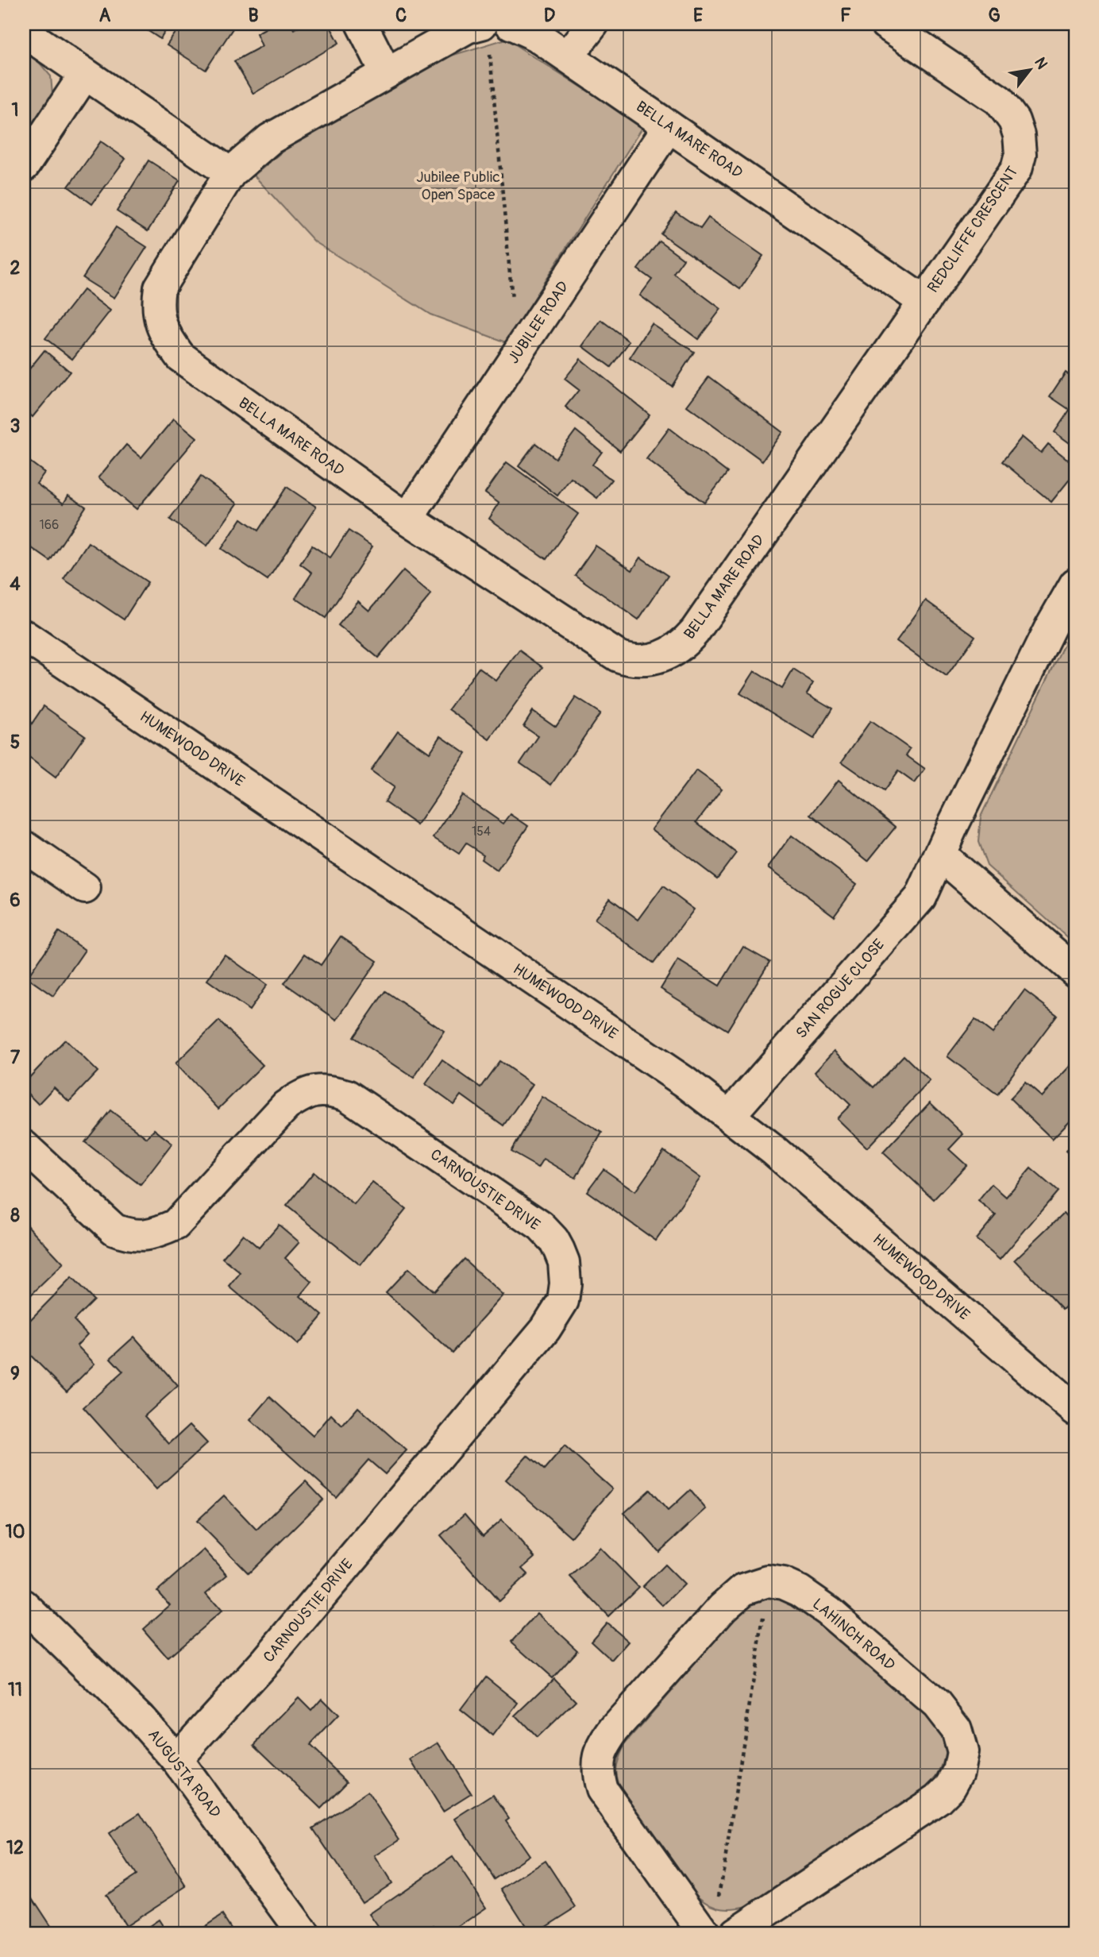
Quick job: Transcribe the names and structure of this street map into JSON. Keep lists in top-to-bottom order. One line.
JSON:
{"streets":{"street":["BELLA MARE ROAD","REDCLIFFE CRESCENT","JUBILEE ROAD","HUMEWOOD DRIVE","SAN ROGUE CLOSE","CARNOUSTIE DRIVE","LAHINCH ROAD","AUGUSTA ROAD"]},"crossings":[["BELLA MARE ROAD","REDCLIFFE CRESCENT"],["BELLA MARE ROAD","JUBILEE ROAD"],["HUMEWOOD DRIVE","SAN ROGUE CLOSE"],["CARNOUSTIE DRIVE","AUGUSTA ROAD"]],"parks":["Jubilee Public Open Space"],"house_numbers":["166","154"],"north":"top right","grid":{"columns":["A","B","C","D","E","F","G"],"rows":["1","2","3","4","5","6","7","8","9","10","11","12"]}}
